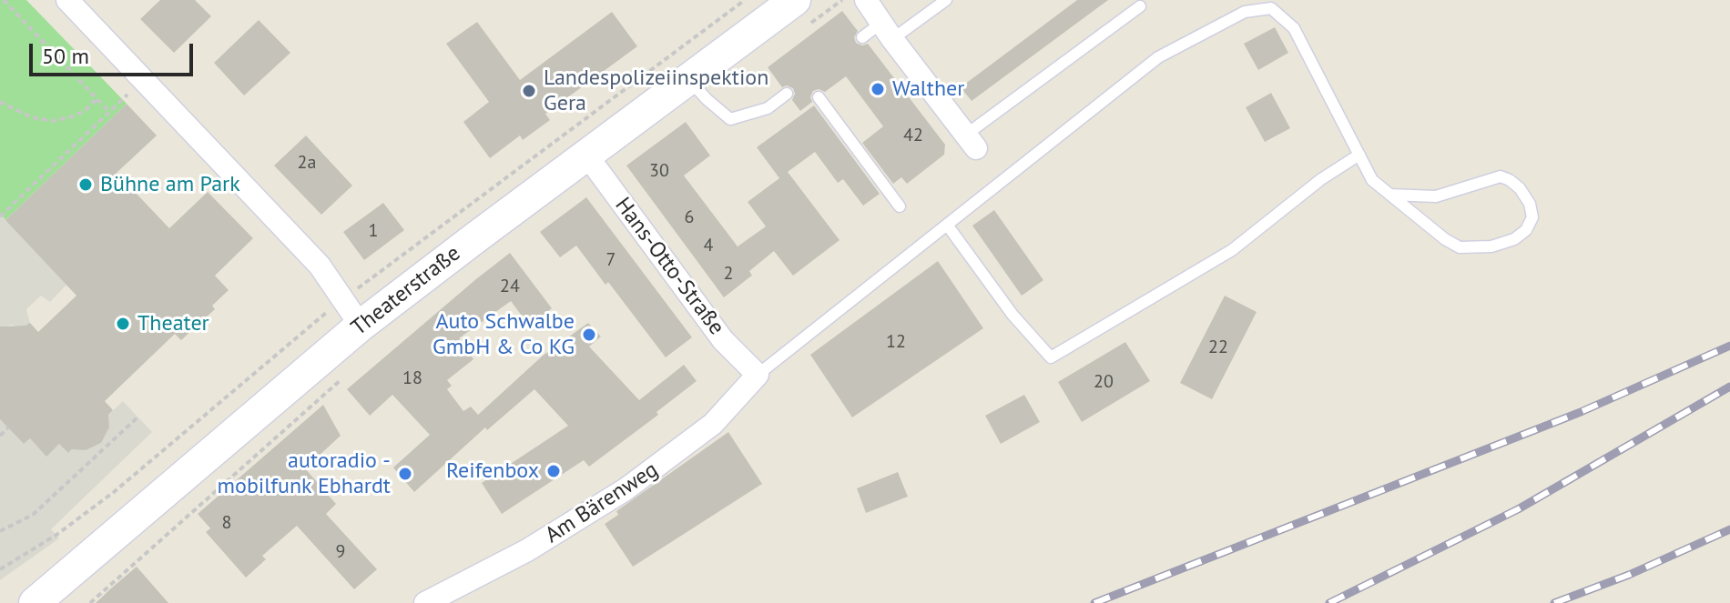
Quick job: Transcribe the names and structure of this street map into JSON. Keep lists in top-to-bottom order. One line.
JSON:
{"streets":{"main road":["Theaterstraße"],"street":["Hans-Otto-Straße","Am Bärenweg"]},"crossings":[["Hans-Otto-Straße","Theaterstraße"],["Hans-Otto-Straße","Am Bärenweg"]],"places":["Walther","Landespolizeiinspektion Gera","Bühne am Park","Theater","Auto Schwalbe GmbH & Co KG","Reifenbox","autoradio - mobilfunk Ebhardt"],"house_numbers":["42","2a","30","6","1","4","7","2","24","12","22","18","20","8","9"],"scale_bar":"50 m"}
